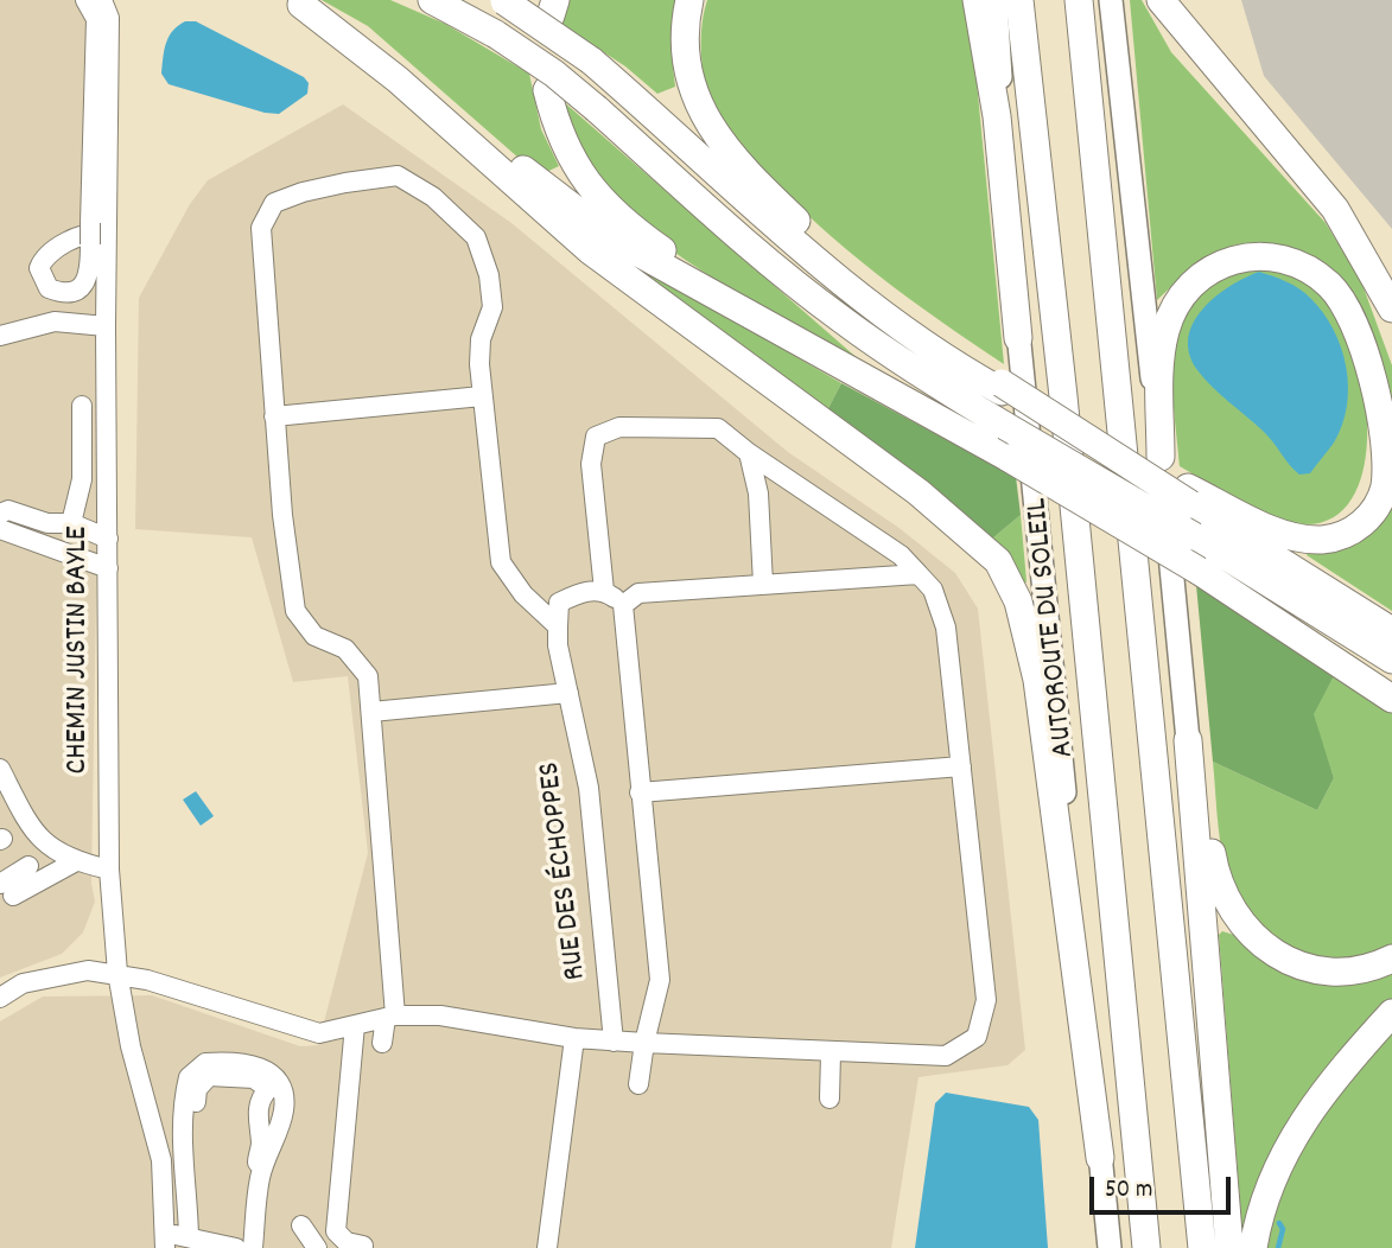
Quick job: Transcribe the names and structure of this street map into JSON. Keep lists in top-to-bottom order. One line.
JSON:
{"streets":{"highway":["AUTOROUTE DU SOLEIL"],"street":["CHEMIN JUSTIN BAYLE","RUE DES ÉCHOPPES"]},"scale_bar":"50 m"}
